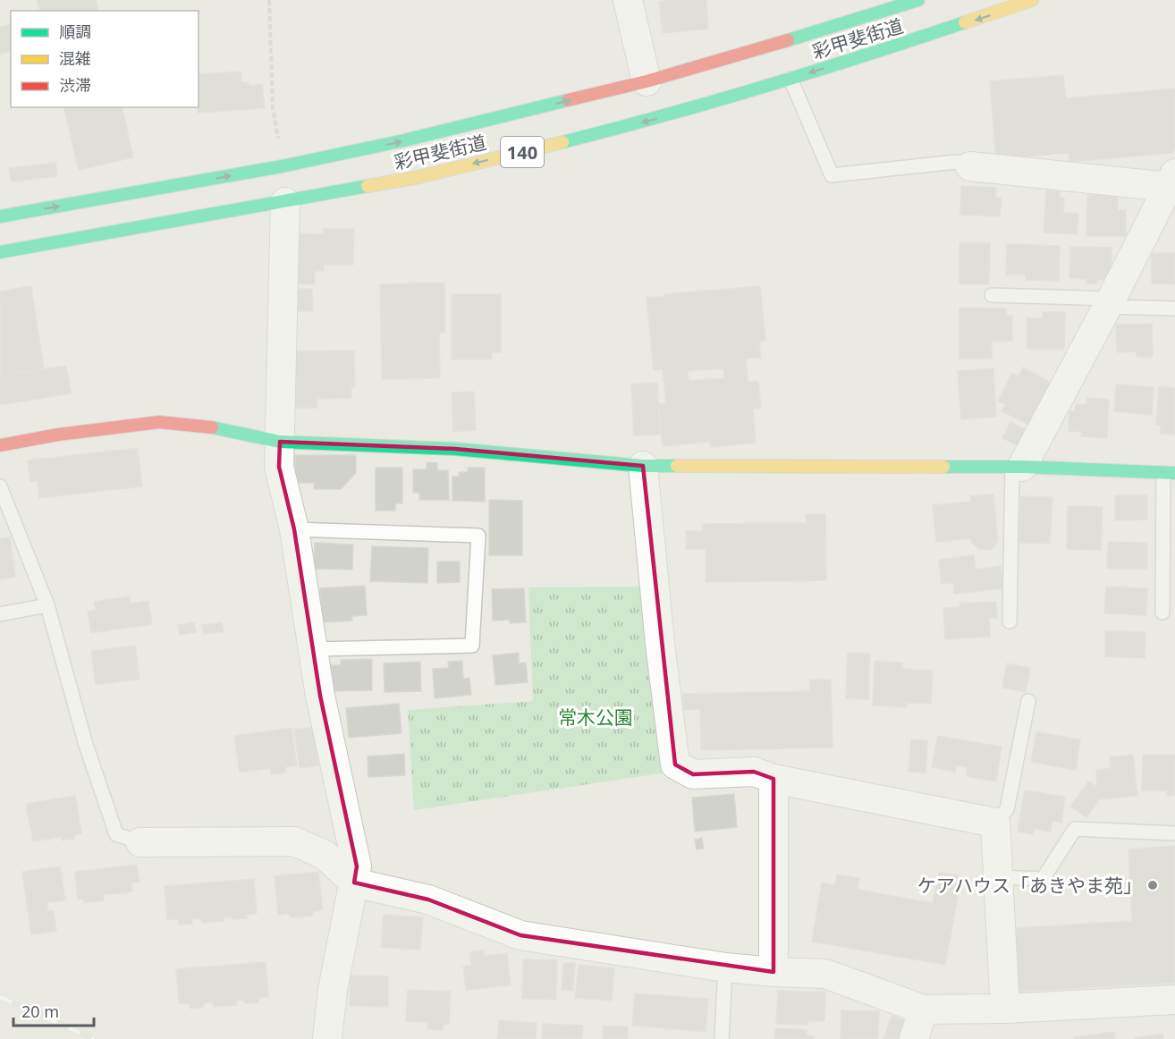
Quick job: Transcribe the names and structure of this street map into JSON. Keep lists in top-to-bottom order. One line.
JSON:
{"streets":{"main road":["彩甲斐街道","140"]},"parks":["常木公園"],"places":["ケアハウス「あきやま苑」"],"legend":["順調","混雑","渋滞"],"scale_bar":"20 m"}
